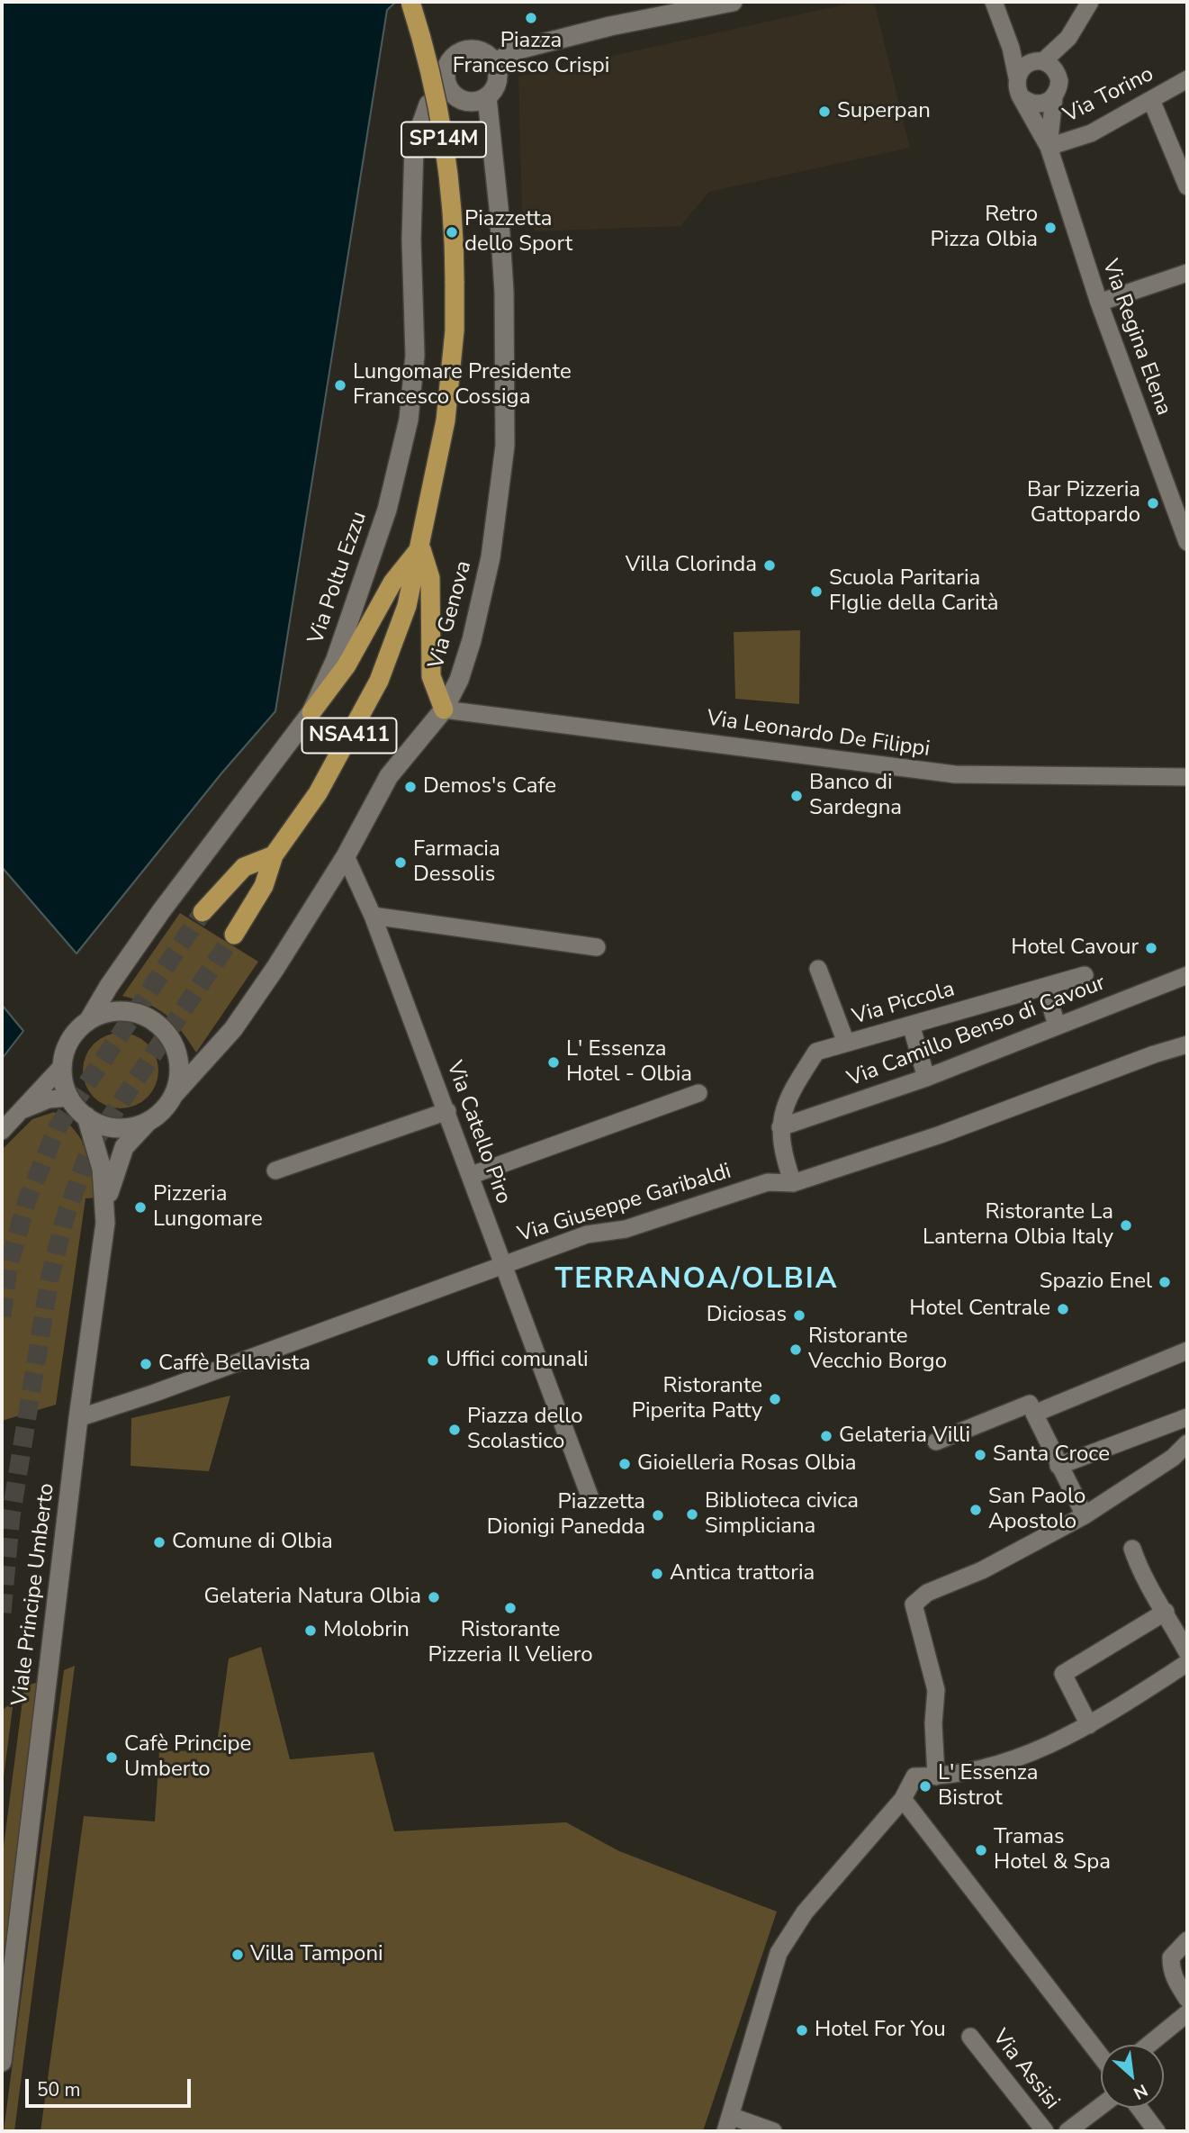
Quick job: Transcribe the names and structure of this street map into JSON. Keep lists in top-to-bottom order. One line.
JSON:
{"streets":{"main road":["SP14M","NSA411"],"street":["Via Torino","Via Regina Elena","Via Poltu Ezzu","Via Genova","Via Leonardo De Filippi","Via Piccola","Via Camillo Benso di Cavour","Via Catello Piro","Via Giuseppe Garibaldi","Viale Principe Umberto","Via Assisi"]},"crossings":[["Via Torino","Via Regina Elena"],["SP14M","NSA411"],["Via Poltu Ezzu","Via Genova"],["Via Poltu Ezzu","Viale Principe Umberto"],["Via Genova","Via Leonardo De Filippi"],["Via Genova","Via Catello Piro"],["Via Genova","Viale Principe Umberto"],["Via Piccola","Via Camillo Benso di Cavour"],["Via Catello Piro","Via Giuseppe Garibaldi"],["Via Giuseppe Garibaldi","Viale Principe Umberto"]],"districts":["TERRANOA/OLBIA"],"places":["Piazza Francesco Crispi","Superpan","Retro Pizza Olbia","Piazzetta dello Sport","Lungomare Presidente Francesco Cossiga","Bar Pizzeria Gattopardo","Villa Clorinda","Scuola Paritaria FIglie della Carità","Demos's Cafe","Banco di Sardegna","Farmacia Dessolis","Hotel Cavour","L' Essenza Hotel - Olbia","Pizzeria Lungomare","Ristorante La Lanterna Olbia Italy","Spazio Enel","Hotel Centrale","Diciosas","Ristorante Vecchio Borgo","Uffici comunali","Caffè Bellavista","Ristorante Piperita Patty","Piazza dello Scolastico","Gelateria Villi","Santa Croce","Gioielleria Rosas Olbia","San Paolo Apostolo","Biblioteca civica Simpliciana","Piazzetta Dionigi Panedda","Comune di Olbia","Antica trattoria","Gelateria Natura Olbia","Ristorante Pizzeria Il Veliero","Molobrin","Cafè Principe Umberto","L' Essenza Bistrot","Tramas Hotel & Spa","Villa Tamponi","Hotel For You"],"scale_bar":"50 m","north":"bottom right"}
